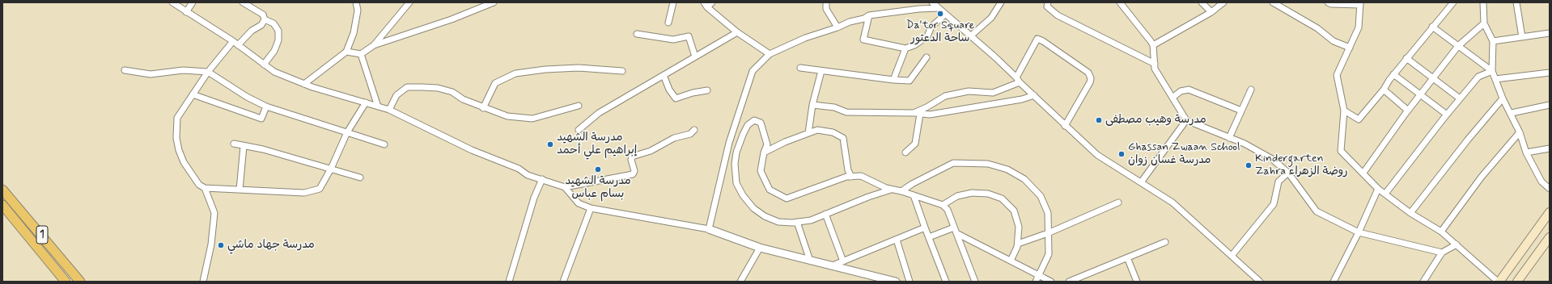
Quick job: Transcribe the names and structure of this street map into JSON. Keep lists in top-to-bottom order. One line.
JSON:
{"streets":{"main road":["1"]},"places":["Da'tor Square ساحة الدعتور","مدرسة وهيب مصطفى","مدرسة الشهيد إبراهيم علي أحمد","Ghassan Zwaan School مدرسة غسان زوان","Kindergarten Zahra روضة الزهراء","مدرسة الشهيد بسام عباس","مدرسة جهاد ماشي"]}
